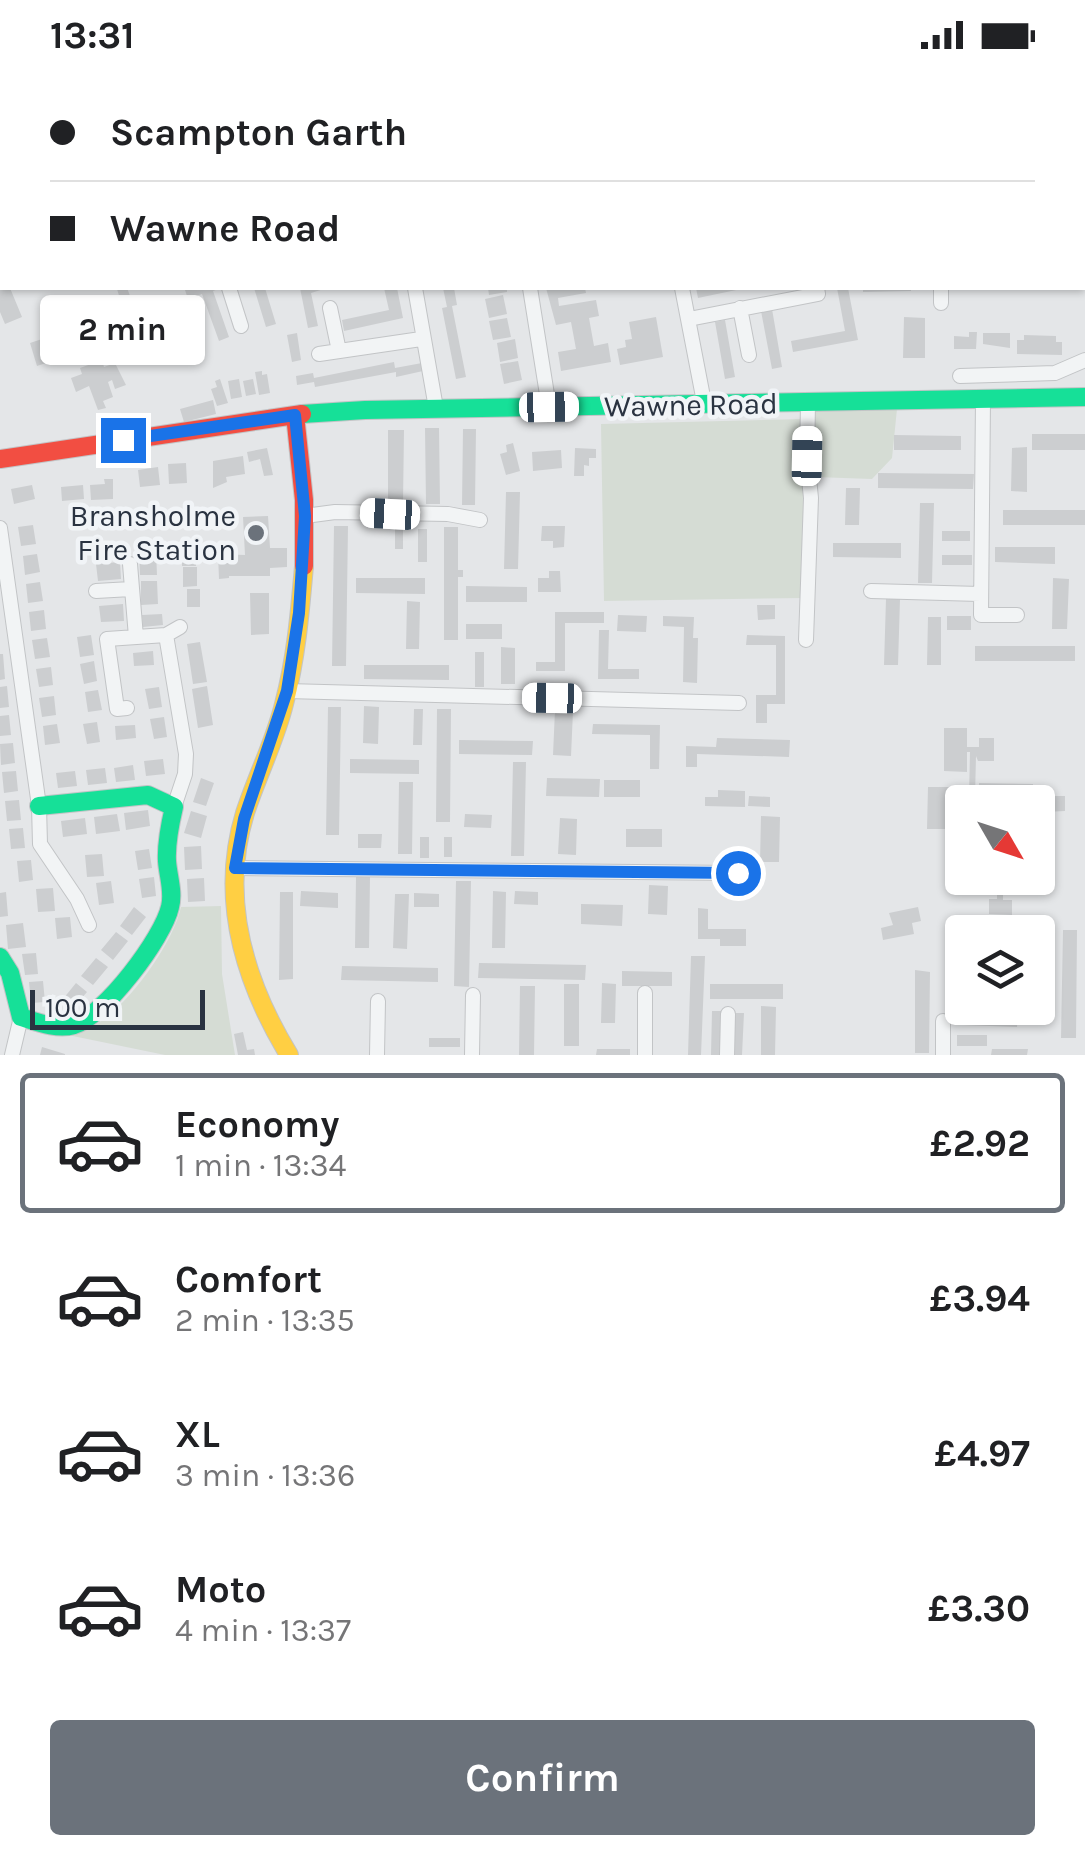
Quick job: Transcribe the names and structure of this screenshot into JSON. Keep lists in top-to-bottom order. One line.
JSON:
{"streets":{"street":["Wawne Road"]},"places":["Bransholme Fire Station"],"scale_bar":"100 m","north":"bottom right","page":{"status":"13:31","banner":["Scampton Garth","Wawne Road"],"bubble":"2 min","scale":"100 m","list":[{"name":"Economy","note":"1 min · 13:34","value":"£2.92"},{"name":"Comfort","note":"2 min · 13:35","value":"£3.94"},{"name":"XL","note":"3 min · 13:36","value":"£4.97"},{"name":"Moto","note":"4 min · 13:37","value":"£3.30"}],"buttons":"Confirm"}}
